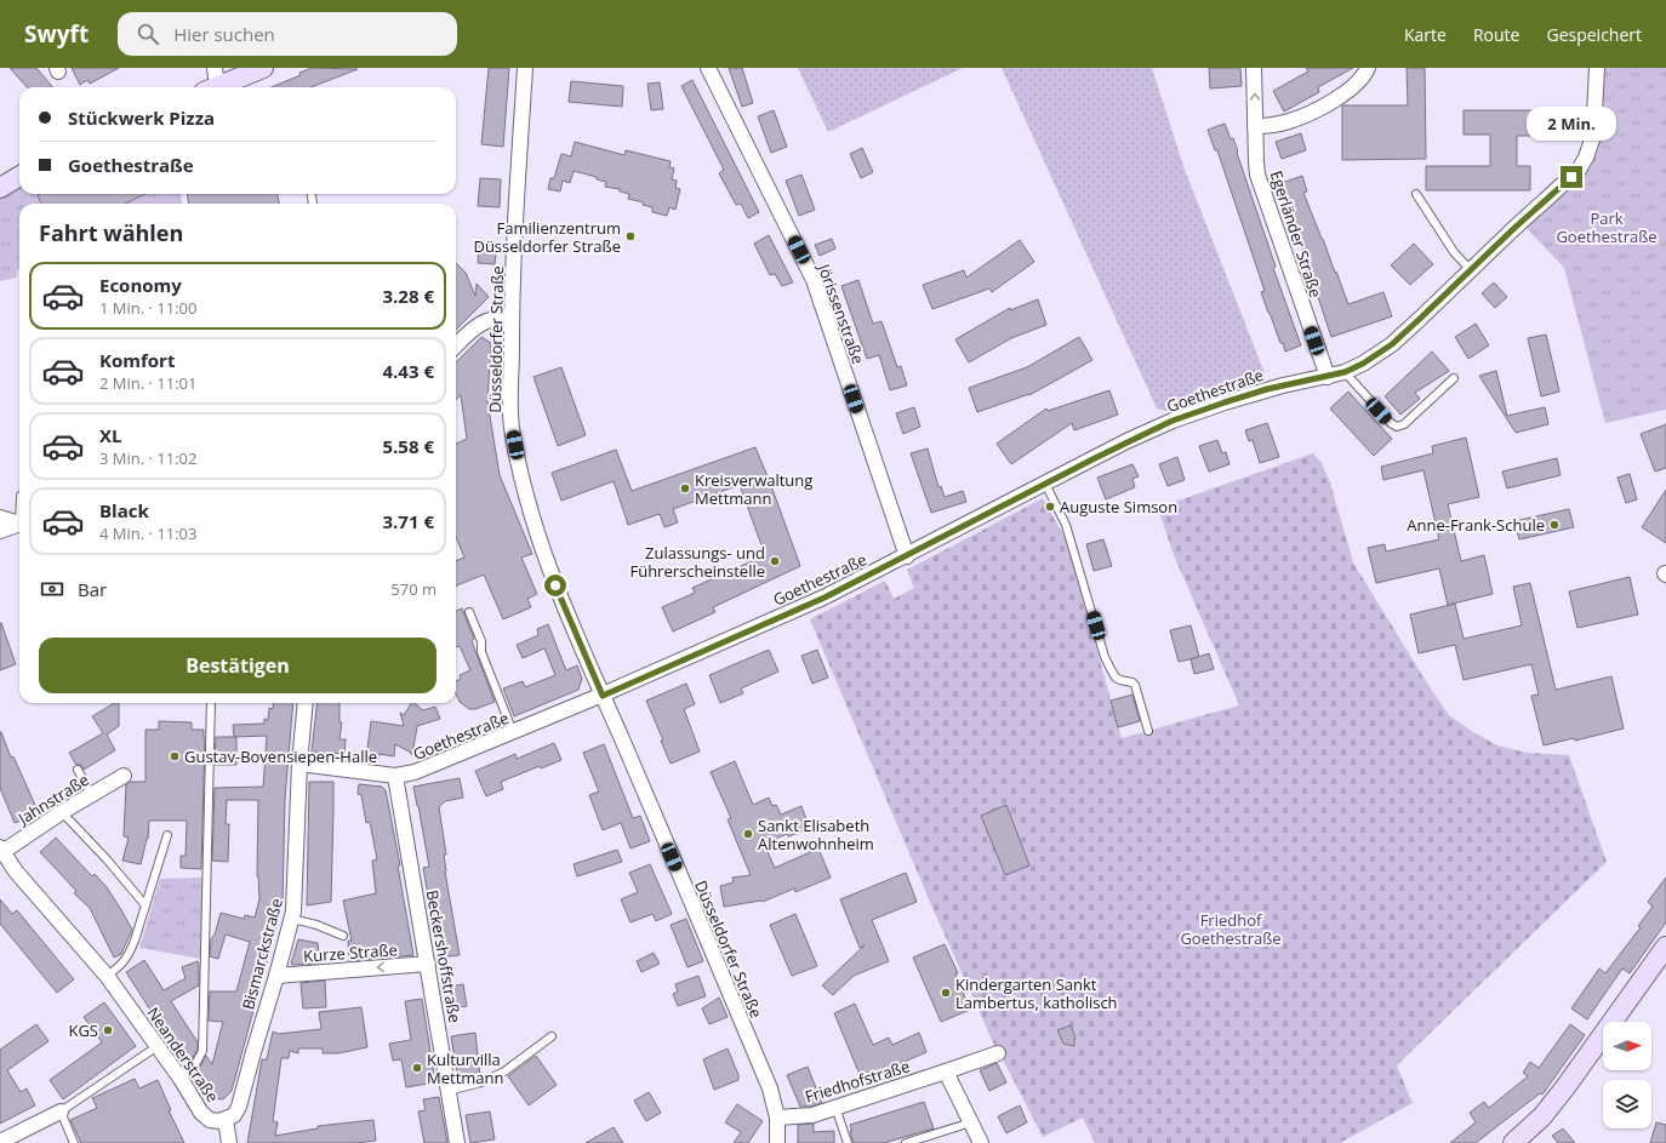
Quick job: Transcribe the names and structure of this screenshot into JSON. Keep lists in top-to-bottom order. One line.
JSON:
{"streets":{"street":["Egerländer Straße","Jörissenstraße","Düsseldorfer Straße","Goethestraße","Jahnstraße","Kurze Straße","Bismarckstraße","Beckershoffstraße","Neanderstraße","Friedhofstraße"]},"crossings":[["Egerländer Straße","Goethestraße"],["Jörissenstraße","Goethestraße"],["Düsseldorfer Straße","Goethestraße"],["Düsseldorfer Straße","Friedhofstraße"],["Goethestraße","Bismarckstraße"],["Goethestraße","Beckershoffstraße"],["Jahnstraße","Neanderstraße"],["Kurze Straße","Bismarckstraße"],["Kurze Straße","Beckershoffstraße"],["Bismarckstraße","Neanderstraße"]],"one_way":["Kurze Straße"],"parks":["Park Goethestraße","Friedhof Goethestraße"],"places":["Familienzentrum Düsseldorfer Straße","Kreisverwaltung Mettmann","Auguste Simson","Anne-Frank-Schule","Zulassungs- und Führerscheinstelle","Gustav-Bovensiepen-Halle","Sankt Elisabeth Altenwohnheim","Kindergarten Sankt Lambertus, katholisch","KGS","Kulturvilla Mettmann"],"north":"right","page":{"header":"Swyft","search":"Hier suchen","nav":["Karte","Route","Gespeichert"],"banner":["Stückwerk Pizza","Goethestraße"],"bubble":"2 Min.","heading":"Fahrt wählen","list":[{"name":"Economy","note":"1 Min. · 11:00","value":"3.28 €"},{"name":"Komfort","note":"2 Min. · 11:01","value":"4.43 €"},{"name":"XL","note":"3 Min. · 11:02","value":"5.58 €"},{"name":"Black","note":"4 Min. · 11:03","value":"3.71 €"}],"pay":["Bar","570 m"],"buttons":"Bestätigen"}}
